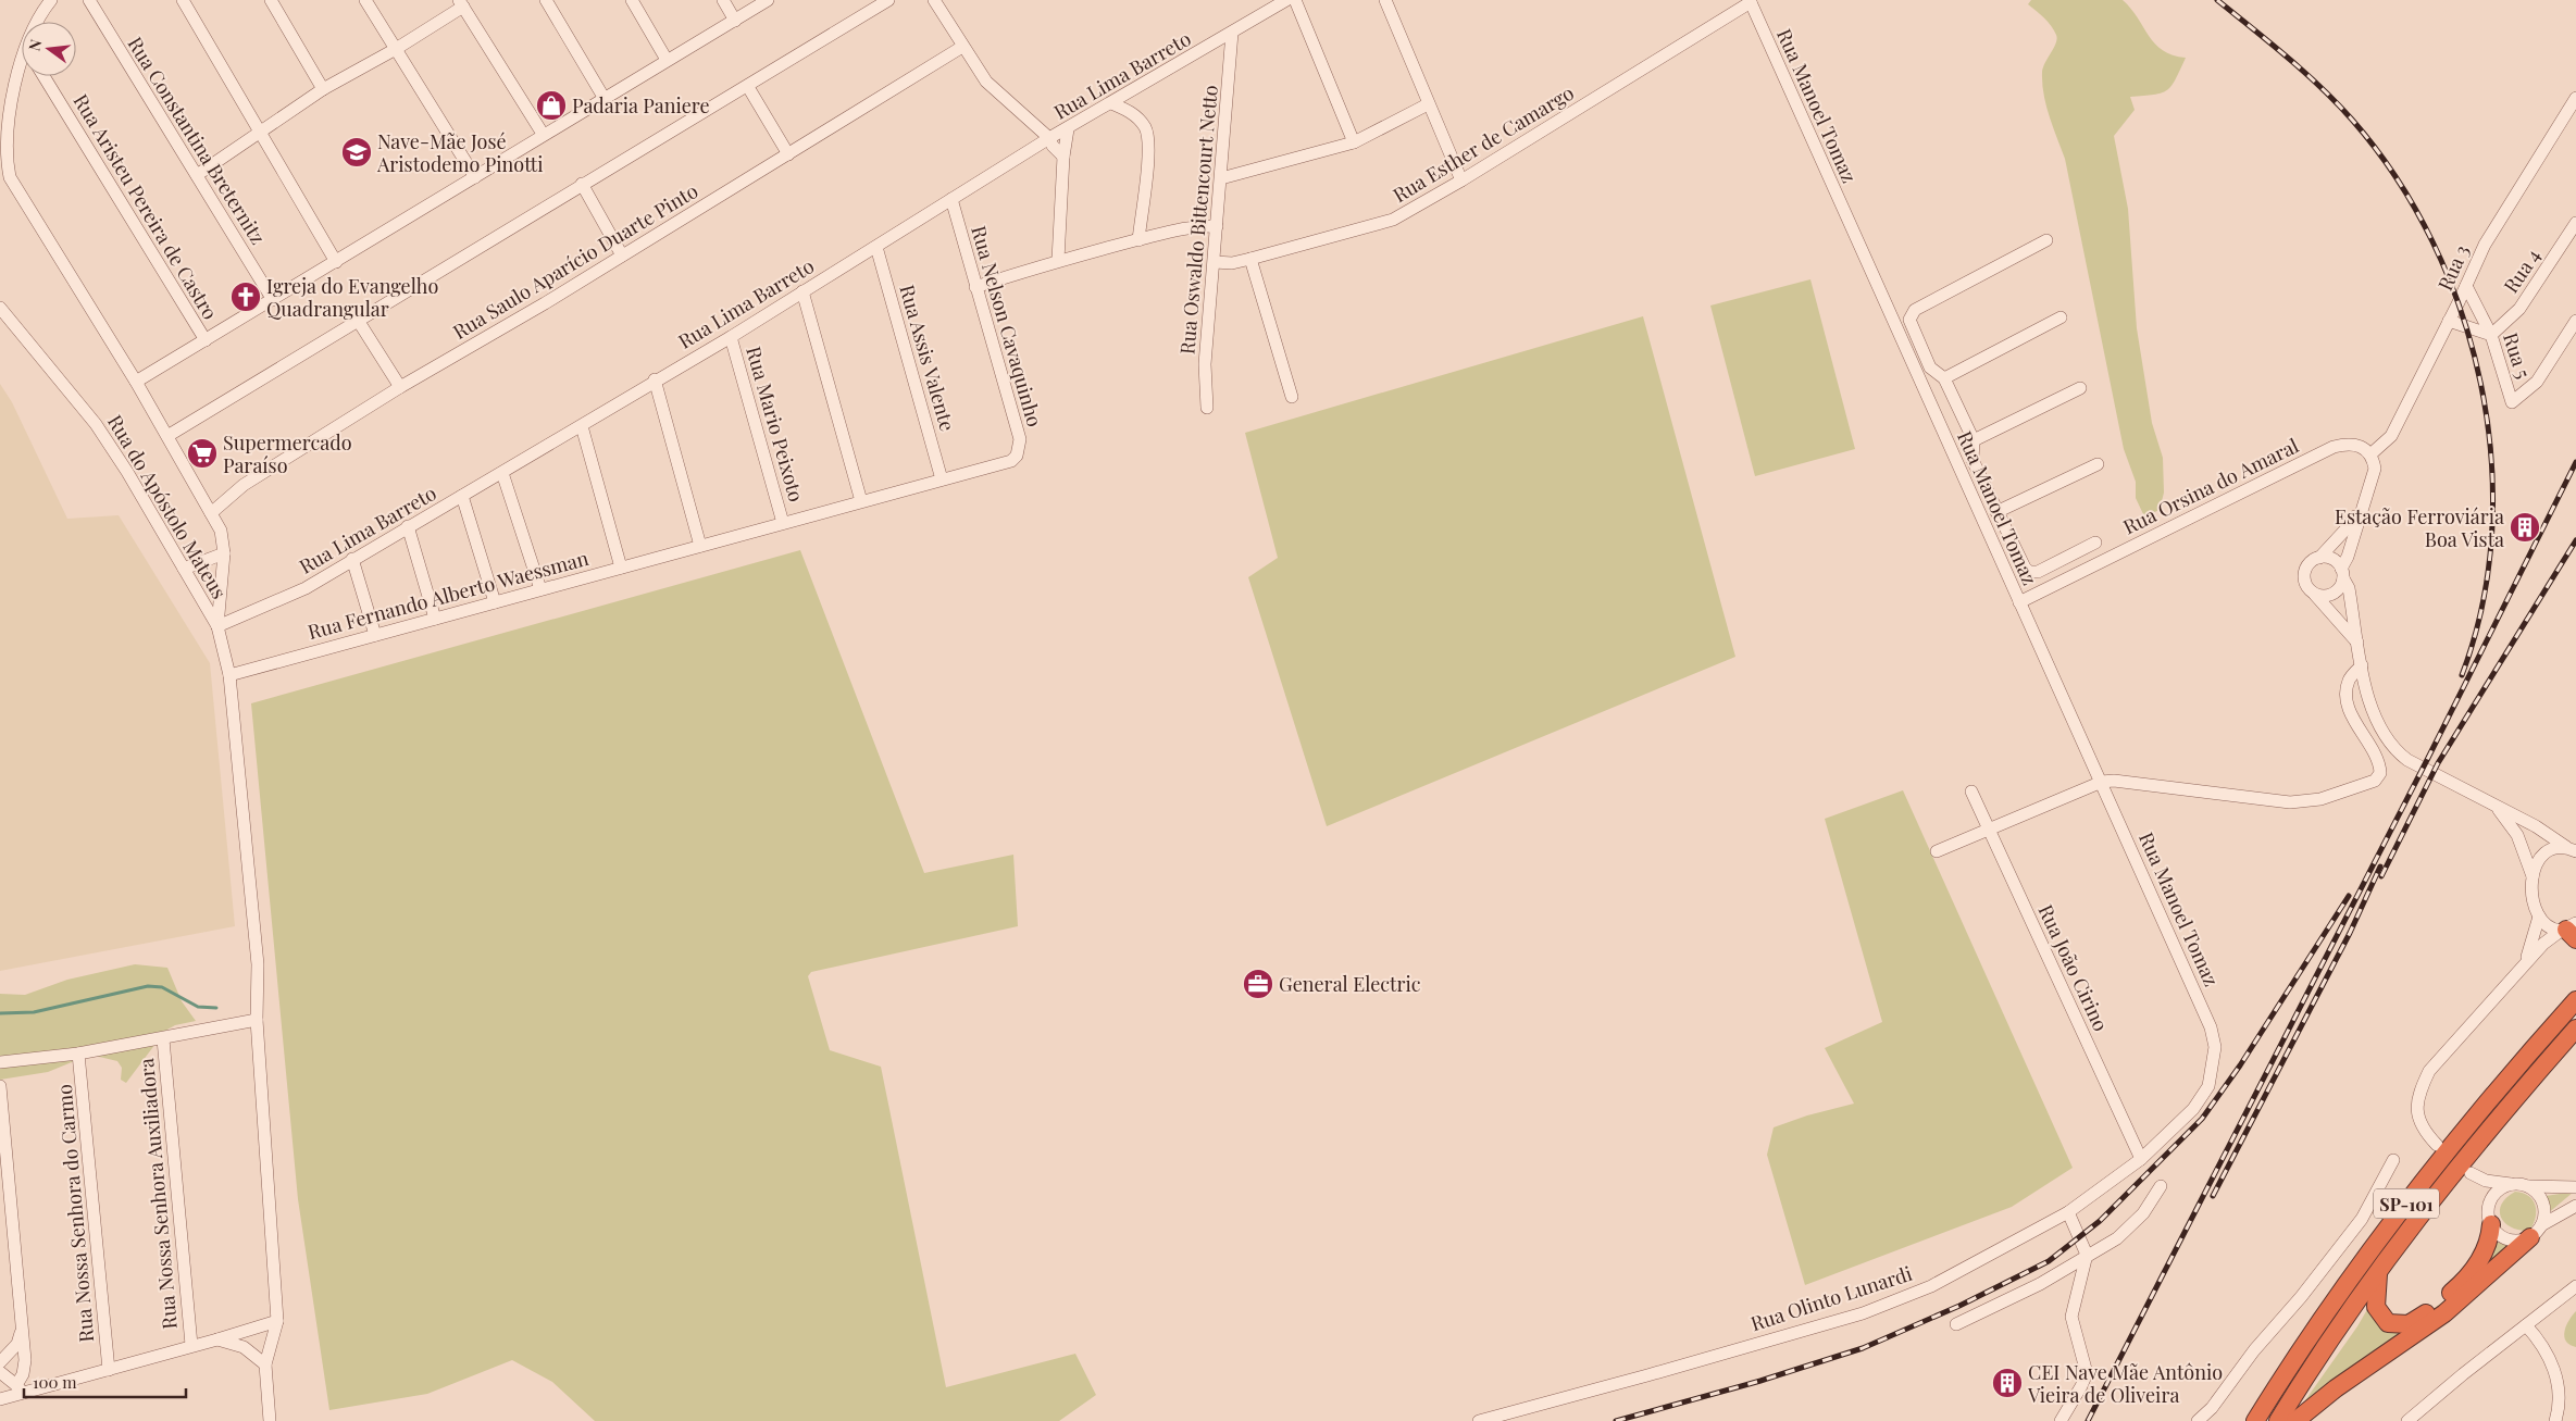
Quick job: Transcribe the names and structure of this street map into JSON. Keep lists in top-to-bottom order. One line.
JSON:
{"streets":{"highway":["SP-101"],"street":["Rua Lima Barreto","Rua Manoel Tomaz","Rua Constantina Breternitz","Rua Esther de Camargo","Rua Aristeu Pereira de Castro","Rua Oswaldo Bittencourt Netto","Rua Saulo Aparício Duarte Pinto","Rua 3","Rua 4","Rua Nelson Cavaquinho","Rua 5","Rua Assis Valente","Rua Mario Peixoto","Rua Orsina do Amaral","Rua do Apóstolo Mateus","Rua Fernando Alberto Waessman","Rua João Cirino","Rua Nossa Senhora Auxiliadora","Rua Nossa Senhora do Carmo","Rua Olinto Lunardi"]},"crossings":[["Rua Lima Barreto","Rua Oswaldo Bittencourt Netto"],["Rua Lima Barreto","Rua Nelson Cavaquinho"],["Rua Lima Barreto","Rua Assis Valente"],["Rua Lima Barreto","Rua Mario Peixoto"],["Rua Lima Barreto","Rua do Apóstolo Mateus"],["Rua Manoel Tomaz","Rua Esther de Camargo"],["Rua Manoel Tomaz","Rua Orsina do Amaral"],["Rua Manoel Tomaz","Rua Olinto Lunardi"],["Rua Esther de Camargo","Rua Oswaldo Bittencourt Netto"],["Rua 3","Rua 5"],["Rua 3","Rua Orsina do Amaral"],["Rua 4","Rua 5"],["Rua Nelson Cavaquinho","Rua Fernando Alberto Waessman"],["Rua Assis Valente","Rua Fernando Alberto Waessman"],["Rua Mario Peixoto","Rua Fernando Alberto Waessman"],["Rua João Cirino","Rua Olinto Lunardi"]],"places":{"shop":["Padaria Paniere"],"school or university":["Nave-Mãe José Aristodemo Pinotti"],"church":["Igreja do Evangelho Quadrangular"],"supermarket":["Supermercado Paraíso"],"building":["Estação Ferroviária Boa Vista","CEI Nave Mãe Antônio Vieira de Oliveira"],"office":["General Electric"]},"scale_bar":"100 m","north":"left"}
